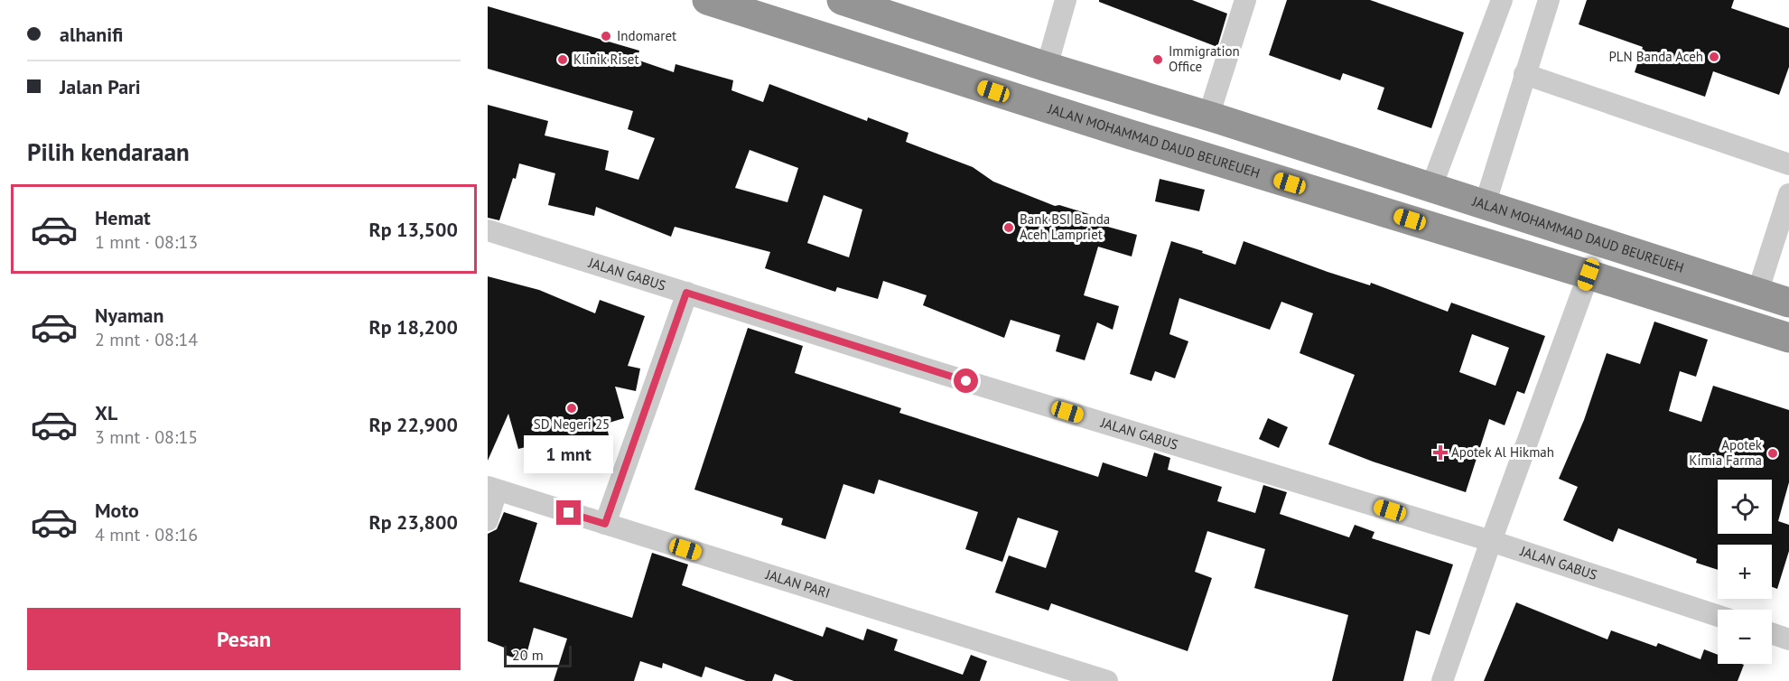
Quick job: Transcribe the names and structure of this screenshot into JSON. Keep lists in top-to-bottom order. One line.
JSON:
{"streets":{"highway":["JALAN MOHAMMAD DAUD BEUREUEH"],"street":["JALAN GABUS","JALAN PARI"]},"places":{"other":["Indomaret","PLN Banda Aceh","Klinik Riset","Immigration Office","Bank BSI Banda Aceh Lampriet","SD Negeri 25","Apotek Kimia Farma"],"health":["Apotek Al Hikmah"]},"scale_bar":"20 m","page":{"banner":["alhanifi","Jalan Pari"],"heading":"Pilih kendaraan","list":[{"name":"Hemat","note":"1 mnt · 08:13","value":"Rp 13,500"},{"name":"Nyaman","note":"2 mnt · 08:14","value":"Rp 18,200"},{"name":"XL","note":"3 mnt · 08:15","value":"Rp 22,900"},{"name":"Moto","note":"4 mnt · 08:16","value":"Rp 23,800"}],"bubble":"1 mnt","map_buttons":["+","−"],"buttons":"Pesan","scale":"20 m"}}
